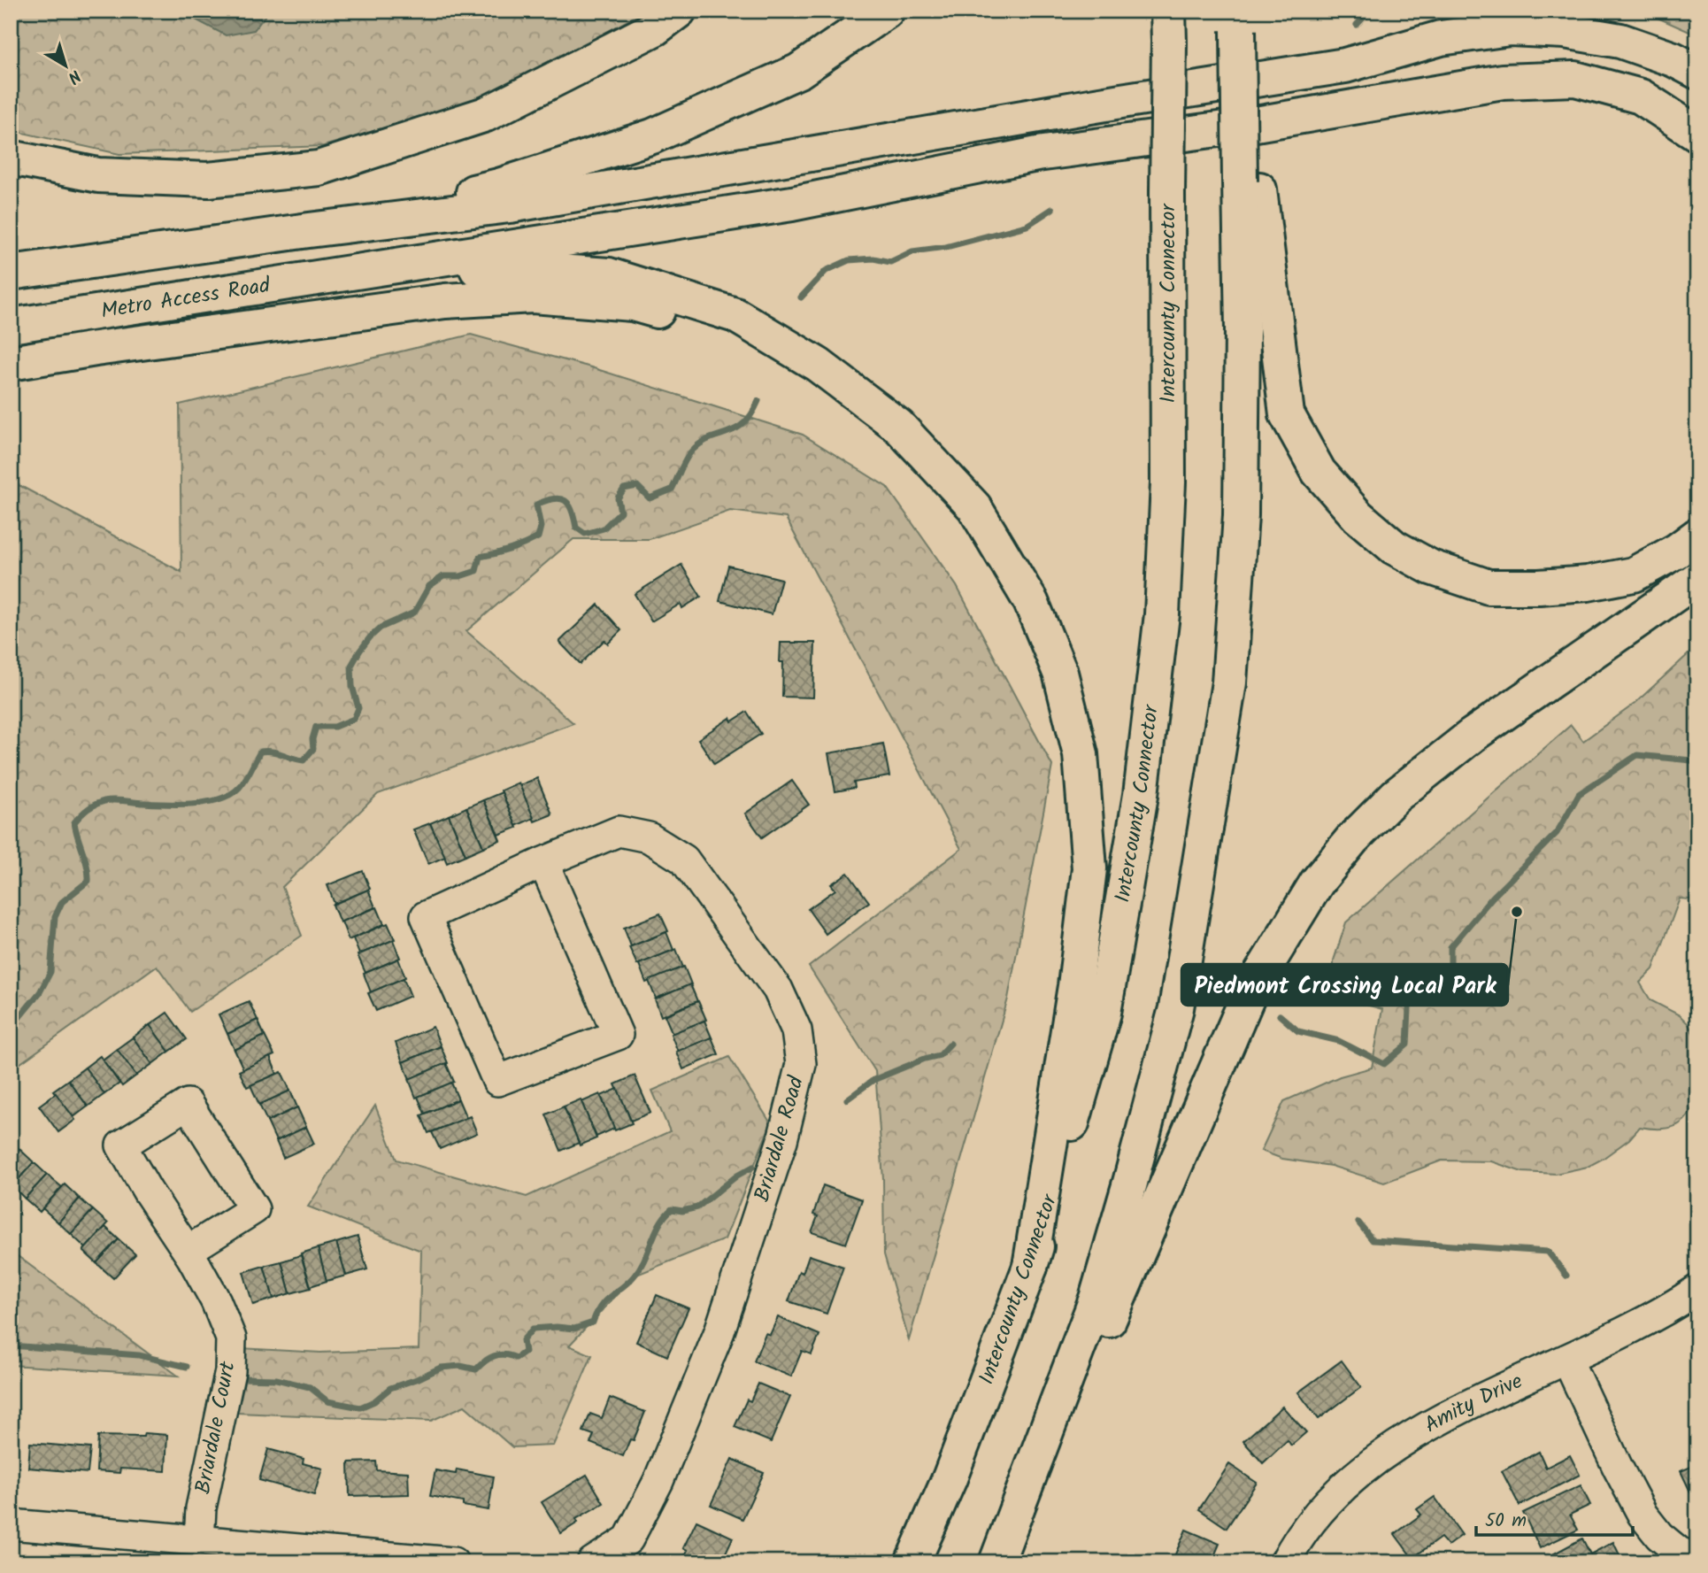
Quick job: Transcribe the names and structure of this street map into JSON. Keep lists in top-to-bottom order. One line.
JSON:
{"streets":{"highway":["Metro Access Road","Intercounty Connector"],"street":["Briardale Road","Amity Drive","Briardale Court"]},"places":["Piedmont Crossing Local Park"],"scale_bar":"50 m","north":"bottom right"}
